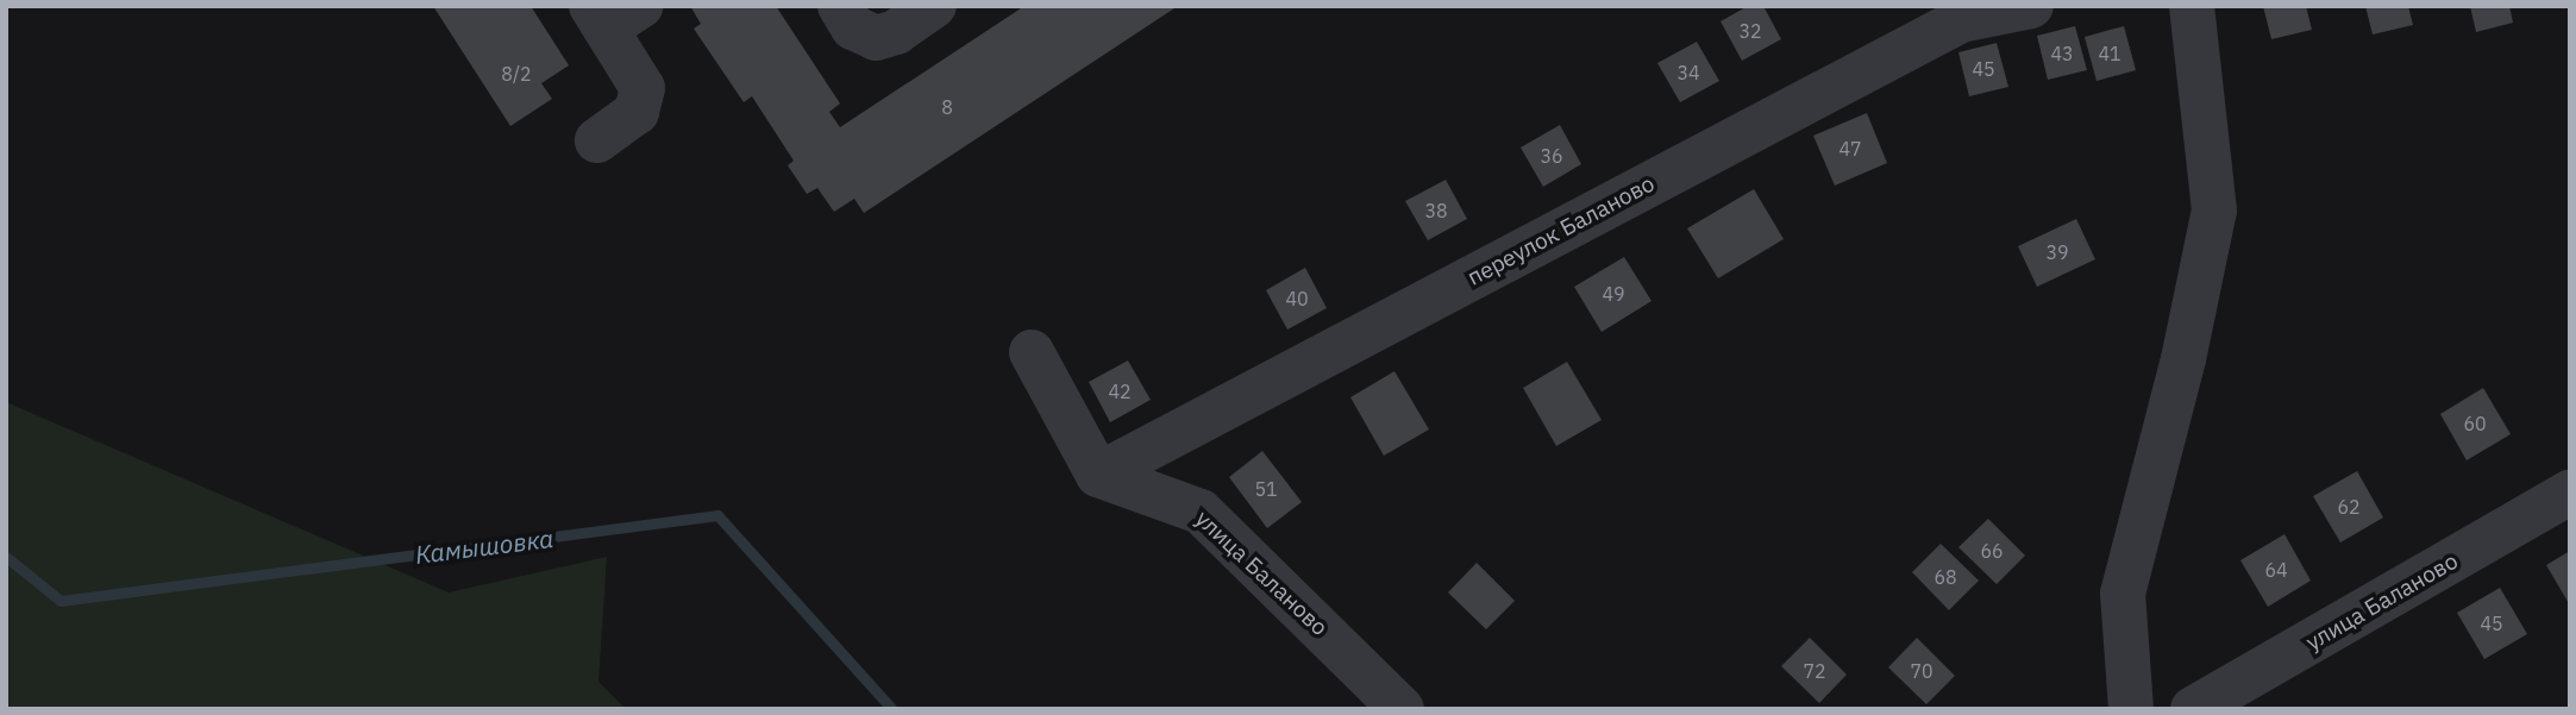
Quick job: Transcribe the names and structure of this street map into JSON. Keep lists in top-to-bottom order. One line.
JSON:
{"streets":{"street":["переулок Баланово","улица Баланово"]},"crossings":[["переулок Баланово","улица Баланово"]],"water":["Камышовка"],"house_numbers":["32","43","41","45","34","8/2","8","47","36","38","39","49","40","42","60","51","62","66","64","68","45","72","70"]}
